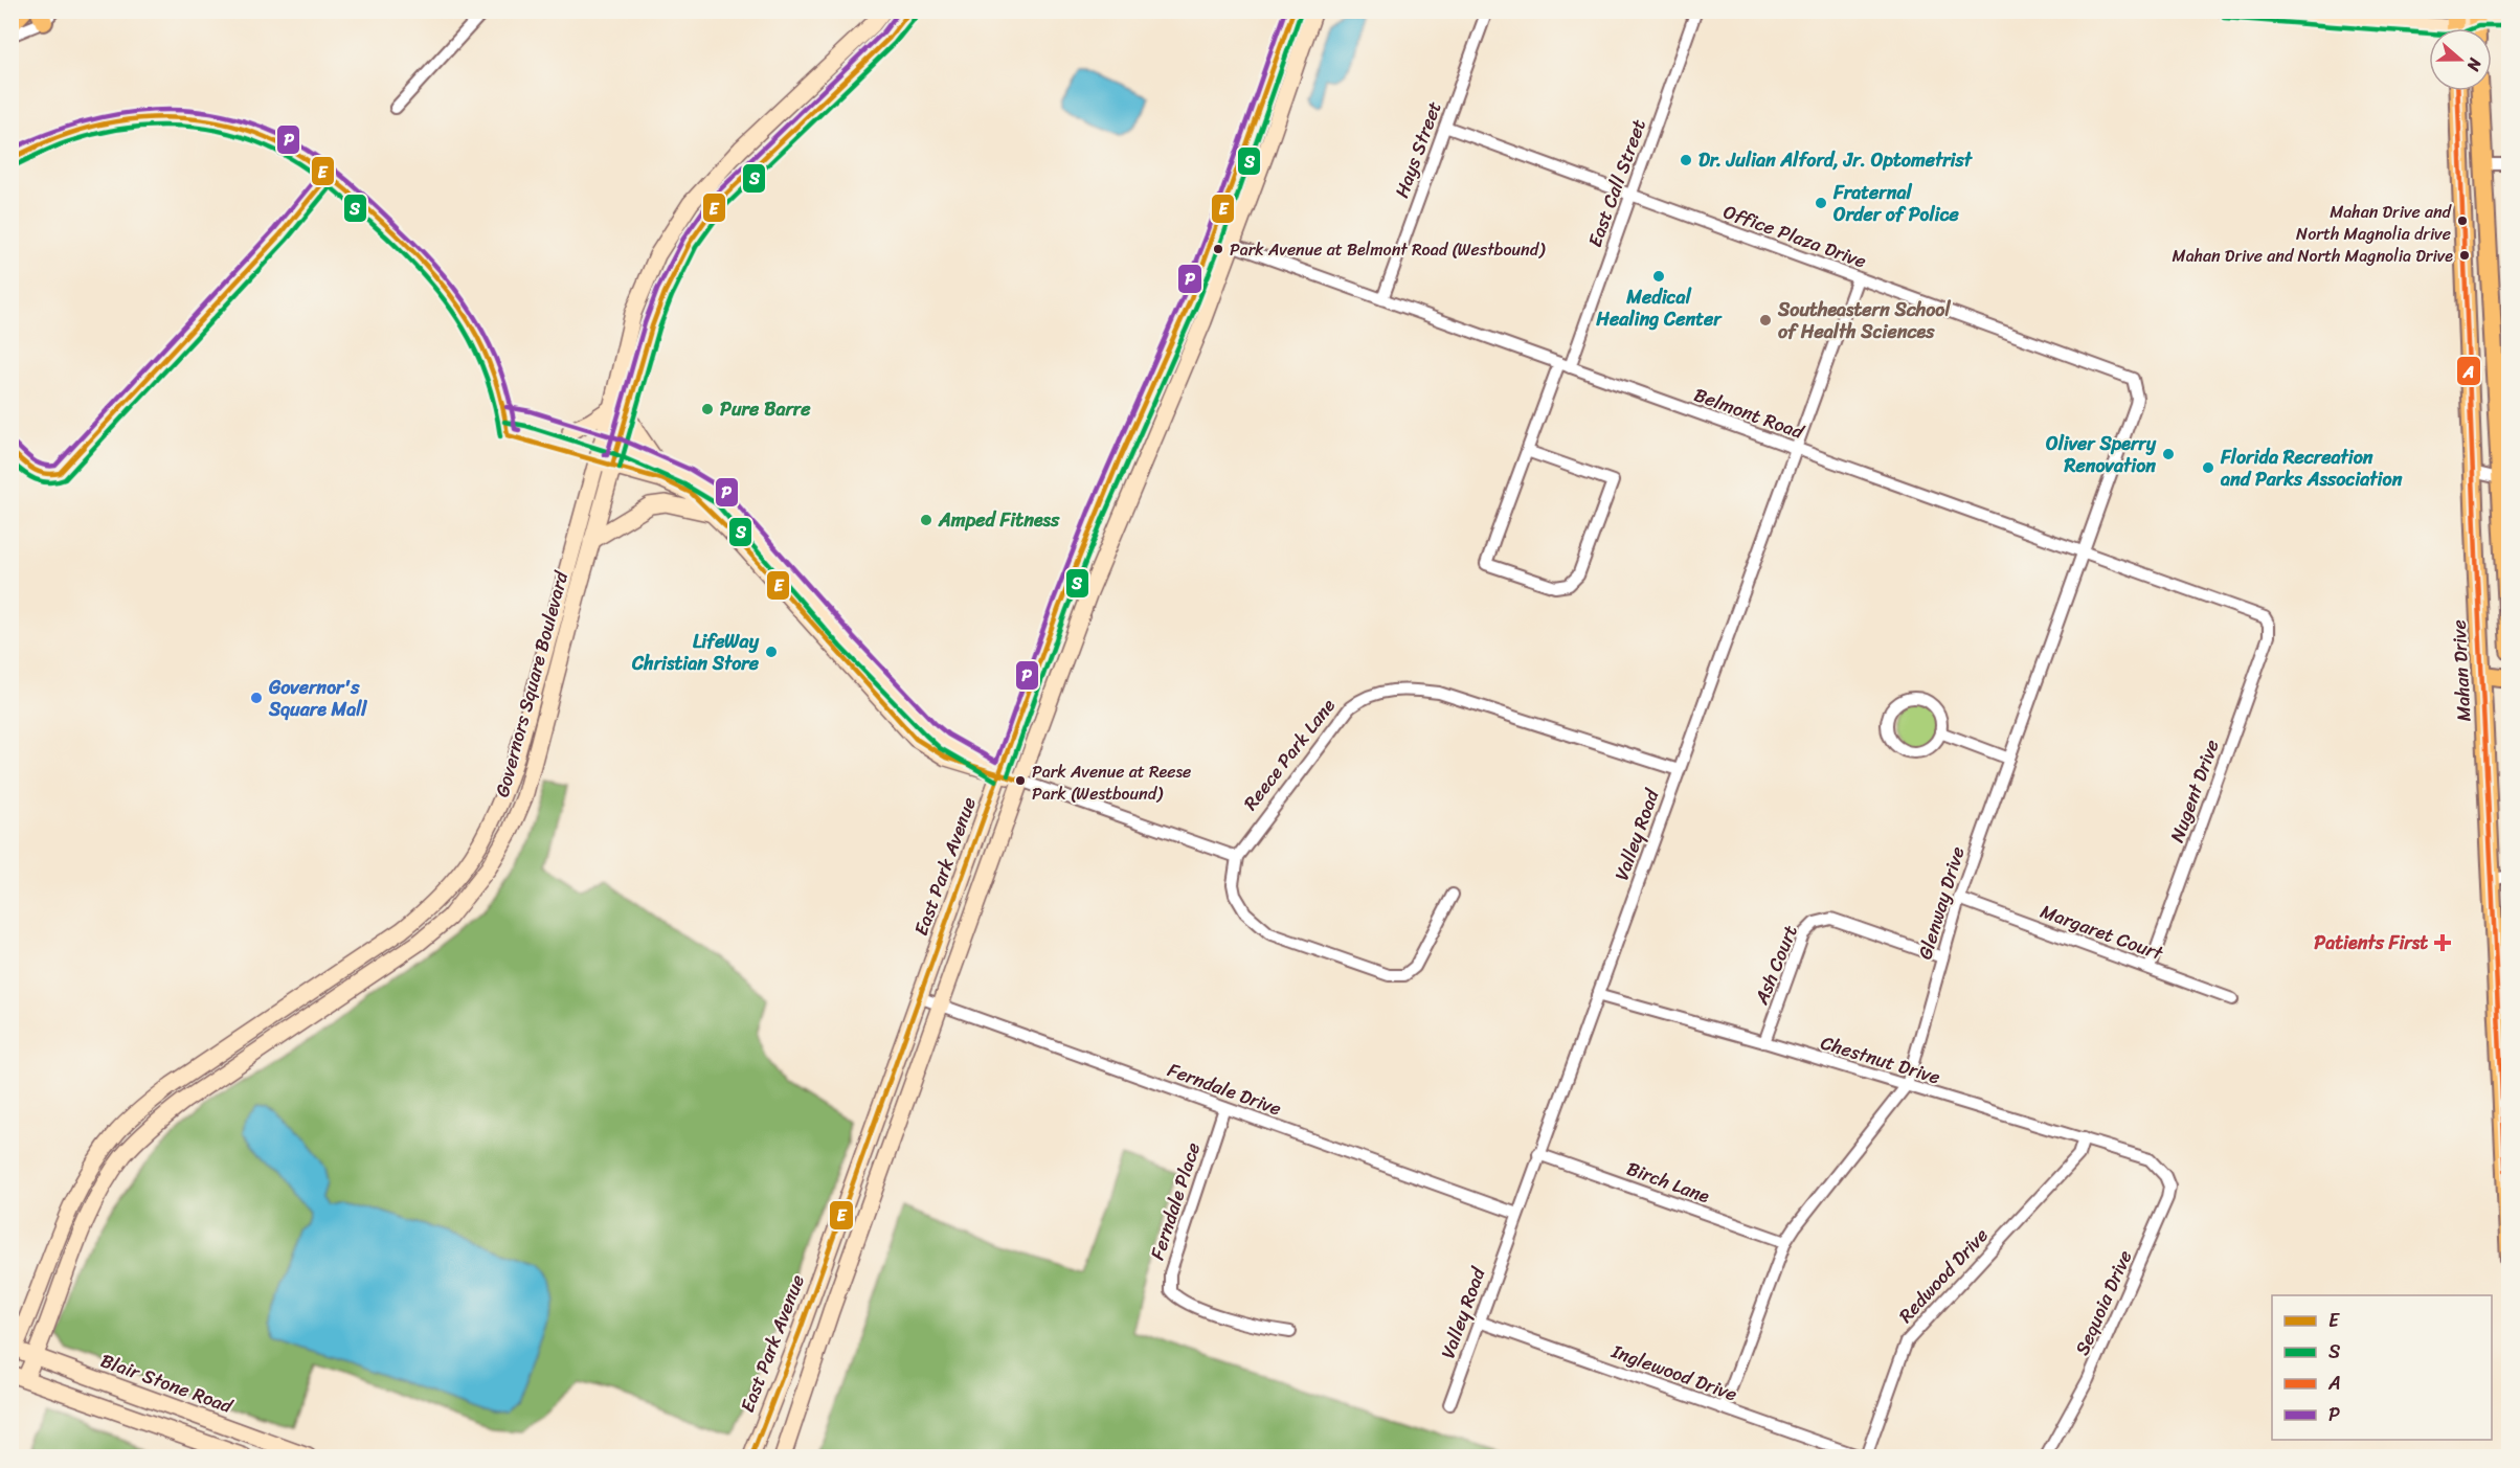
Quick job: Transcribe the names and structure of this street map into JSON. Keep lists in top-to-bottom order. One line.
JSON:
{"streets":{"main road":["Mahan Drive"],"street":["Hays Street","East Call Street","Office Plaza Drive","Belmont Road","Governors Square Boulevard","Reece Park Lane","Nugent Drive","Valley Road","East Park Avenue","Glenway Drive","Margaret Court","Ash Court","Chestnut Drive","Ferndale Drive","Birch Lane","Ferndale Place","Redwood Drive","Sequoia Drive","Inglewood Drive","Blair Stone Road"]},"crossings":[["Hays Street","Office Plaza Drive"],["Hays Street","Belmont Road"],["East Call Street","Office Plaza Drive"],["East Call Street","Belmont Road"],["Office Plaza Drive","Valley Road"],["Office Plaza Drive","Glenway Drive"],["Belmont Road","Nugent Drive"],["Belmont Road","Valley Road"],["Belmont Road","East Park Avenue"],["Belmont Road","Glenway Drive"],["Governors Square Boulevard","Blair Stone Road"],["Reece Park Lane","Valley Road"],["Nugent Drive","Margaret Court"],["Valley Road","Chestnut Drive"],["Valley Road","Ferndale Drive"],["Valley Road","Birch Lane"],["Valley Road","Inglewood Drive"],["East Park Avenue","Ferndale Drive"],["Glenway Drive","Margaret Court"],["Glenway Drive","Ash Court"],["Glenway Drive","Chestnut Drive"],["Glenway Drive","Birch Lane"],["Glenway Drive","Inglewood Drive"],["Ash Court","Chestnut Drive"],["Chestnut Drive","Redwood Drive"],["Chestnut Drive","Sequoia Drive"],["Ferndale Drive","Ferndale Place"]],"places":{"other":["Dr. Julian Alford, Jr. Optometrist","Fraternal Order of Police","Mahan Drive and North Magnolia drive","Park Avenue at Belmont Road (Westbound)","Mahan Drive and North Magnolia Drive","Medical Healing Center","Southeastern School of Health Sciences","Pure Barre","Oliver Sperry Renovation","Florida Recreation and Parks Association","Amped Fitness","LifeWay Christian Store","Governor's Square Mall","Park Avenue at Reese Park (Westbound)"],"health":["Patients First"]},"lines":["transit line E","transit line P","transit line S","transit line A"],"legend":["E","S","A","P"],"north":"right"}
